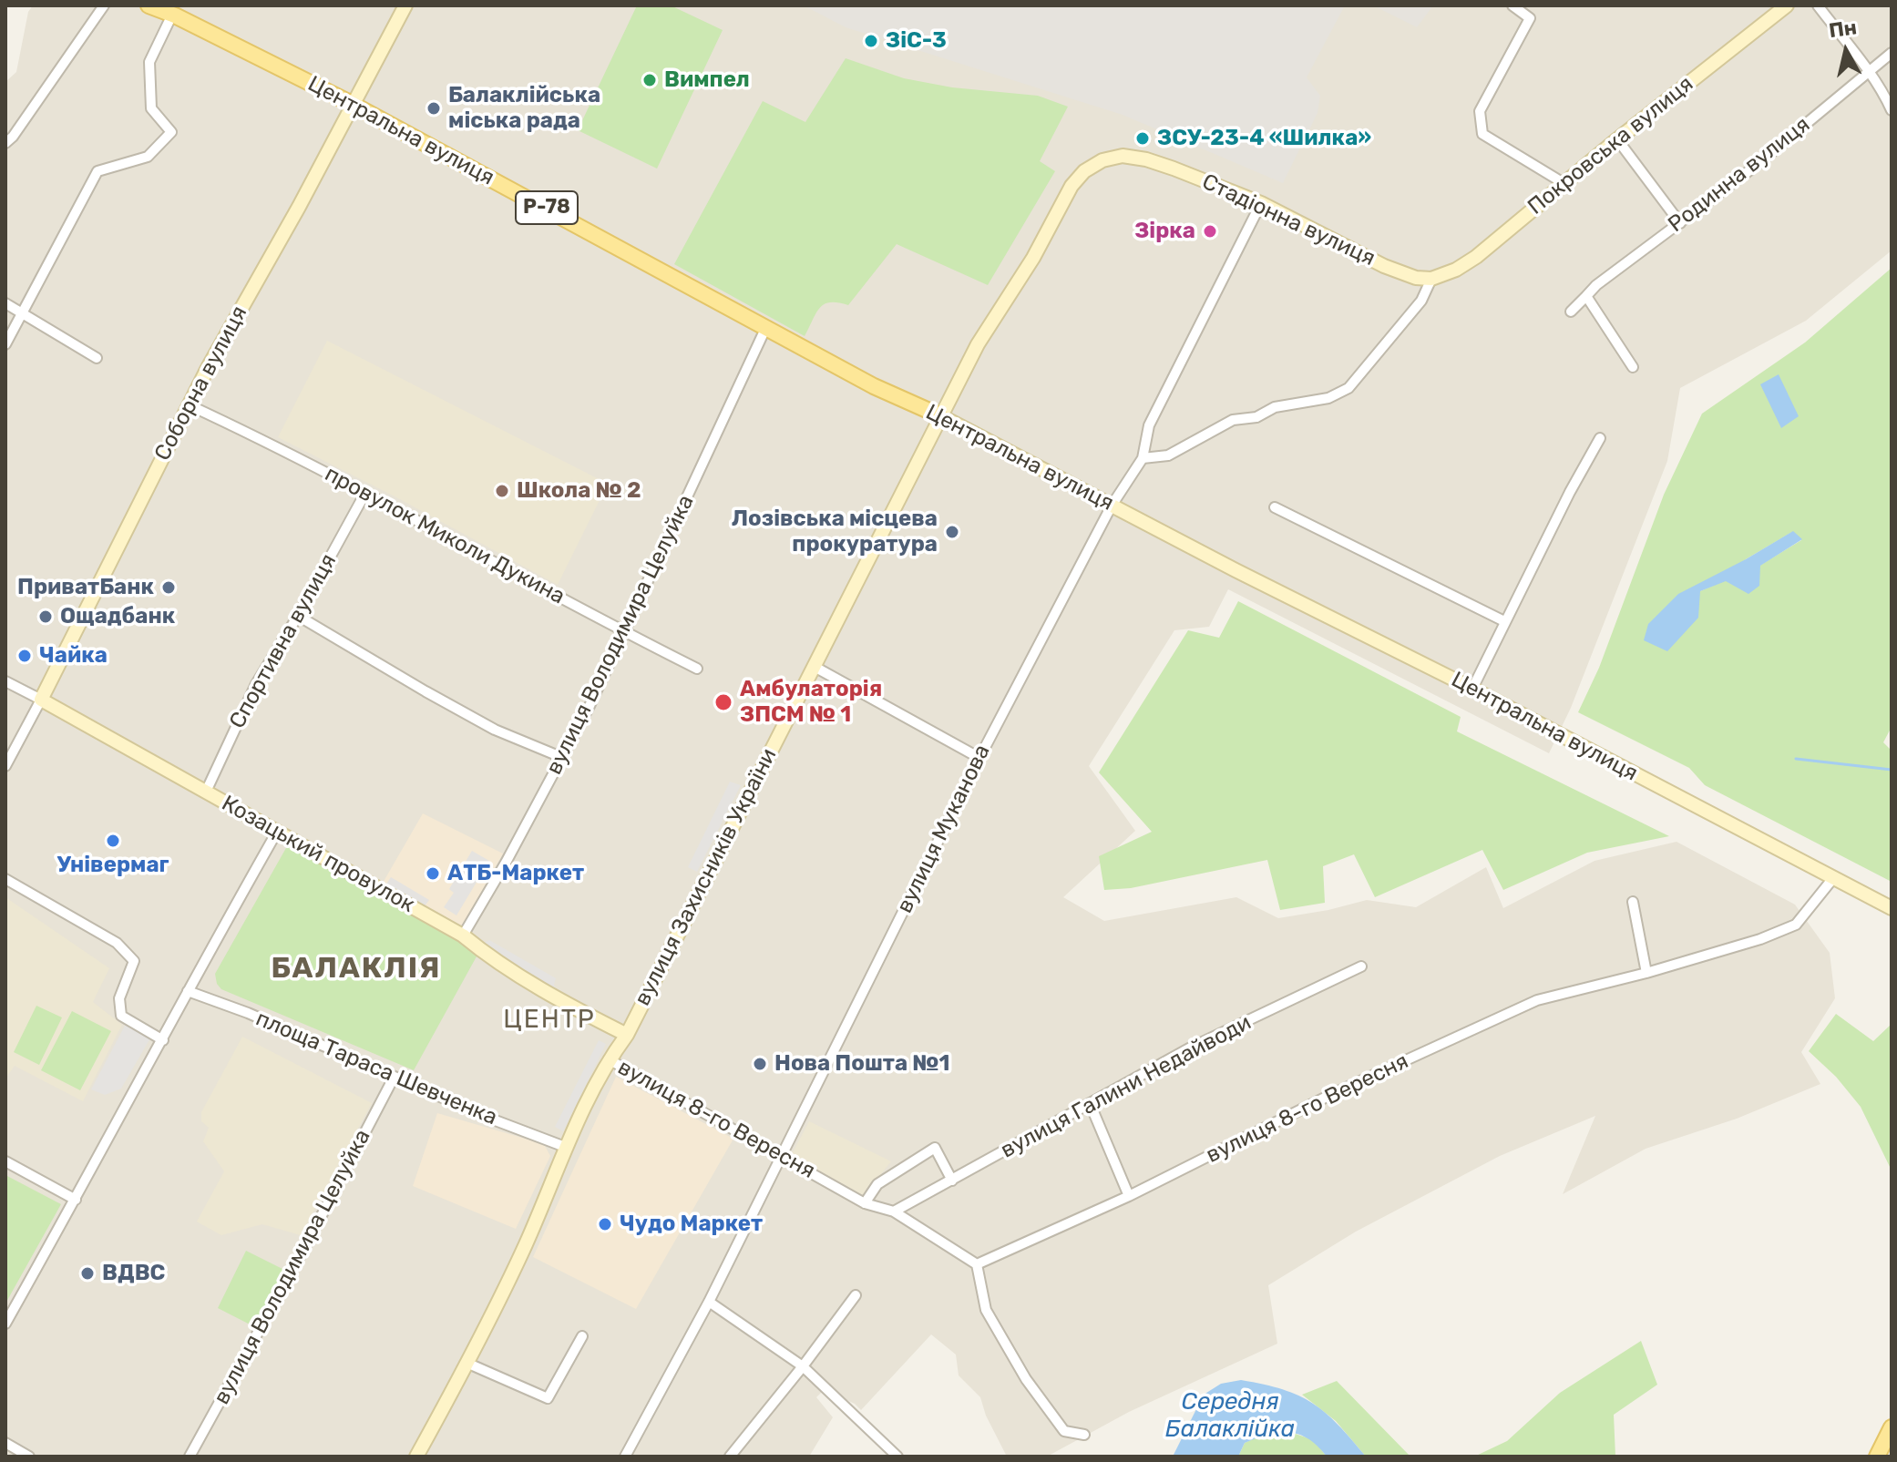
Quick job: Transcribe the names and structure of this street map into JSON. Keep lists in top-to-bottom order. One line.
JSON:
{"streets":{"main road":["Центральна вулиця","Р-78"],"street":["Покровська вулиця","Родинна вулиця","Стадіонна вулиця","Соборна вулиця","провулок Миколи Дукина","вулиця Володимира Целуйка","Спортивна вулиця","вулиця Муканова","Козацький провулок","вулиця Захисників України","площа Тараса Шевченка","вулиця Галини Недайводи","вулиця 8-го Вересня"]},"crossings":[["Центральна вулиця","Соборна вулиця"],["Центральна вулиця","вулиця Володимира Целуйка"],["Центральна вулиця","вулиця Муканова"],["Центральна вулиця","вулиця Захисників України"],["Центральна вулиця","вулиця 8-го Вересня"],["Покровська вулиця","Стадіонна вулиця"],["Стадіонна вулиця","вулиця Муканова"],["Стадіонна вулиця","вулиця Захисників України"],["Соборна вулиця","провулок Миколи Дукина"],["Соборна вулиця","Козацький провулок"],["провулок Миколи Дукина","вулиця Володимира Целуйка"],["провулок Миколи Дукина","Спортивна вулиця"],["вулиця Володимира Целуйка","Козацький провулок"],["вулиця Володимира Целуйка","площа Тараса Шевченка"],["Спортивна вулиця","Козацький провулок"],["вулиця Муканова","вулиця 8-го Вересня"],["Козацький провулок","вулиця Захисників України"],["вулиця Захисників України","площа Тараса Шевченка"],["вулиця Захисників України","вулиця 8-го Вересня"],["вулиця Галини Недайводи","вулиця 8-го Вересня"]],"districts":["БАЛАКЛІЯ","ЦЕНТР"],"water":["Середня Балаклійка"],"places":["ЗіС-3","Вимпел","Балаклійська міська рада","ЗСУ-23-4 «Шилка»","Зірка","Школа № 2","Лозівська місцева прокуратура","ПриватБанк","Ощадбанк","Чайка","Амбулаторія ЗПСМ № 1","Універмаг","АТБ-Маркет","Нова Пошта №1","Чудо Маркет","ВДВС"],"north":"top"}
